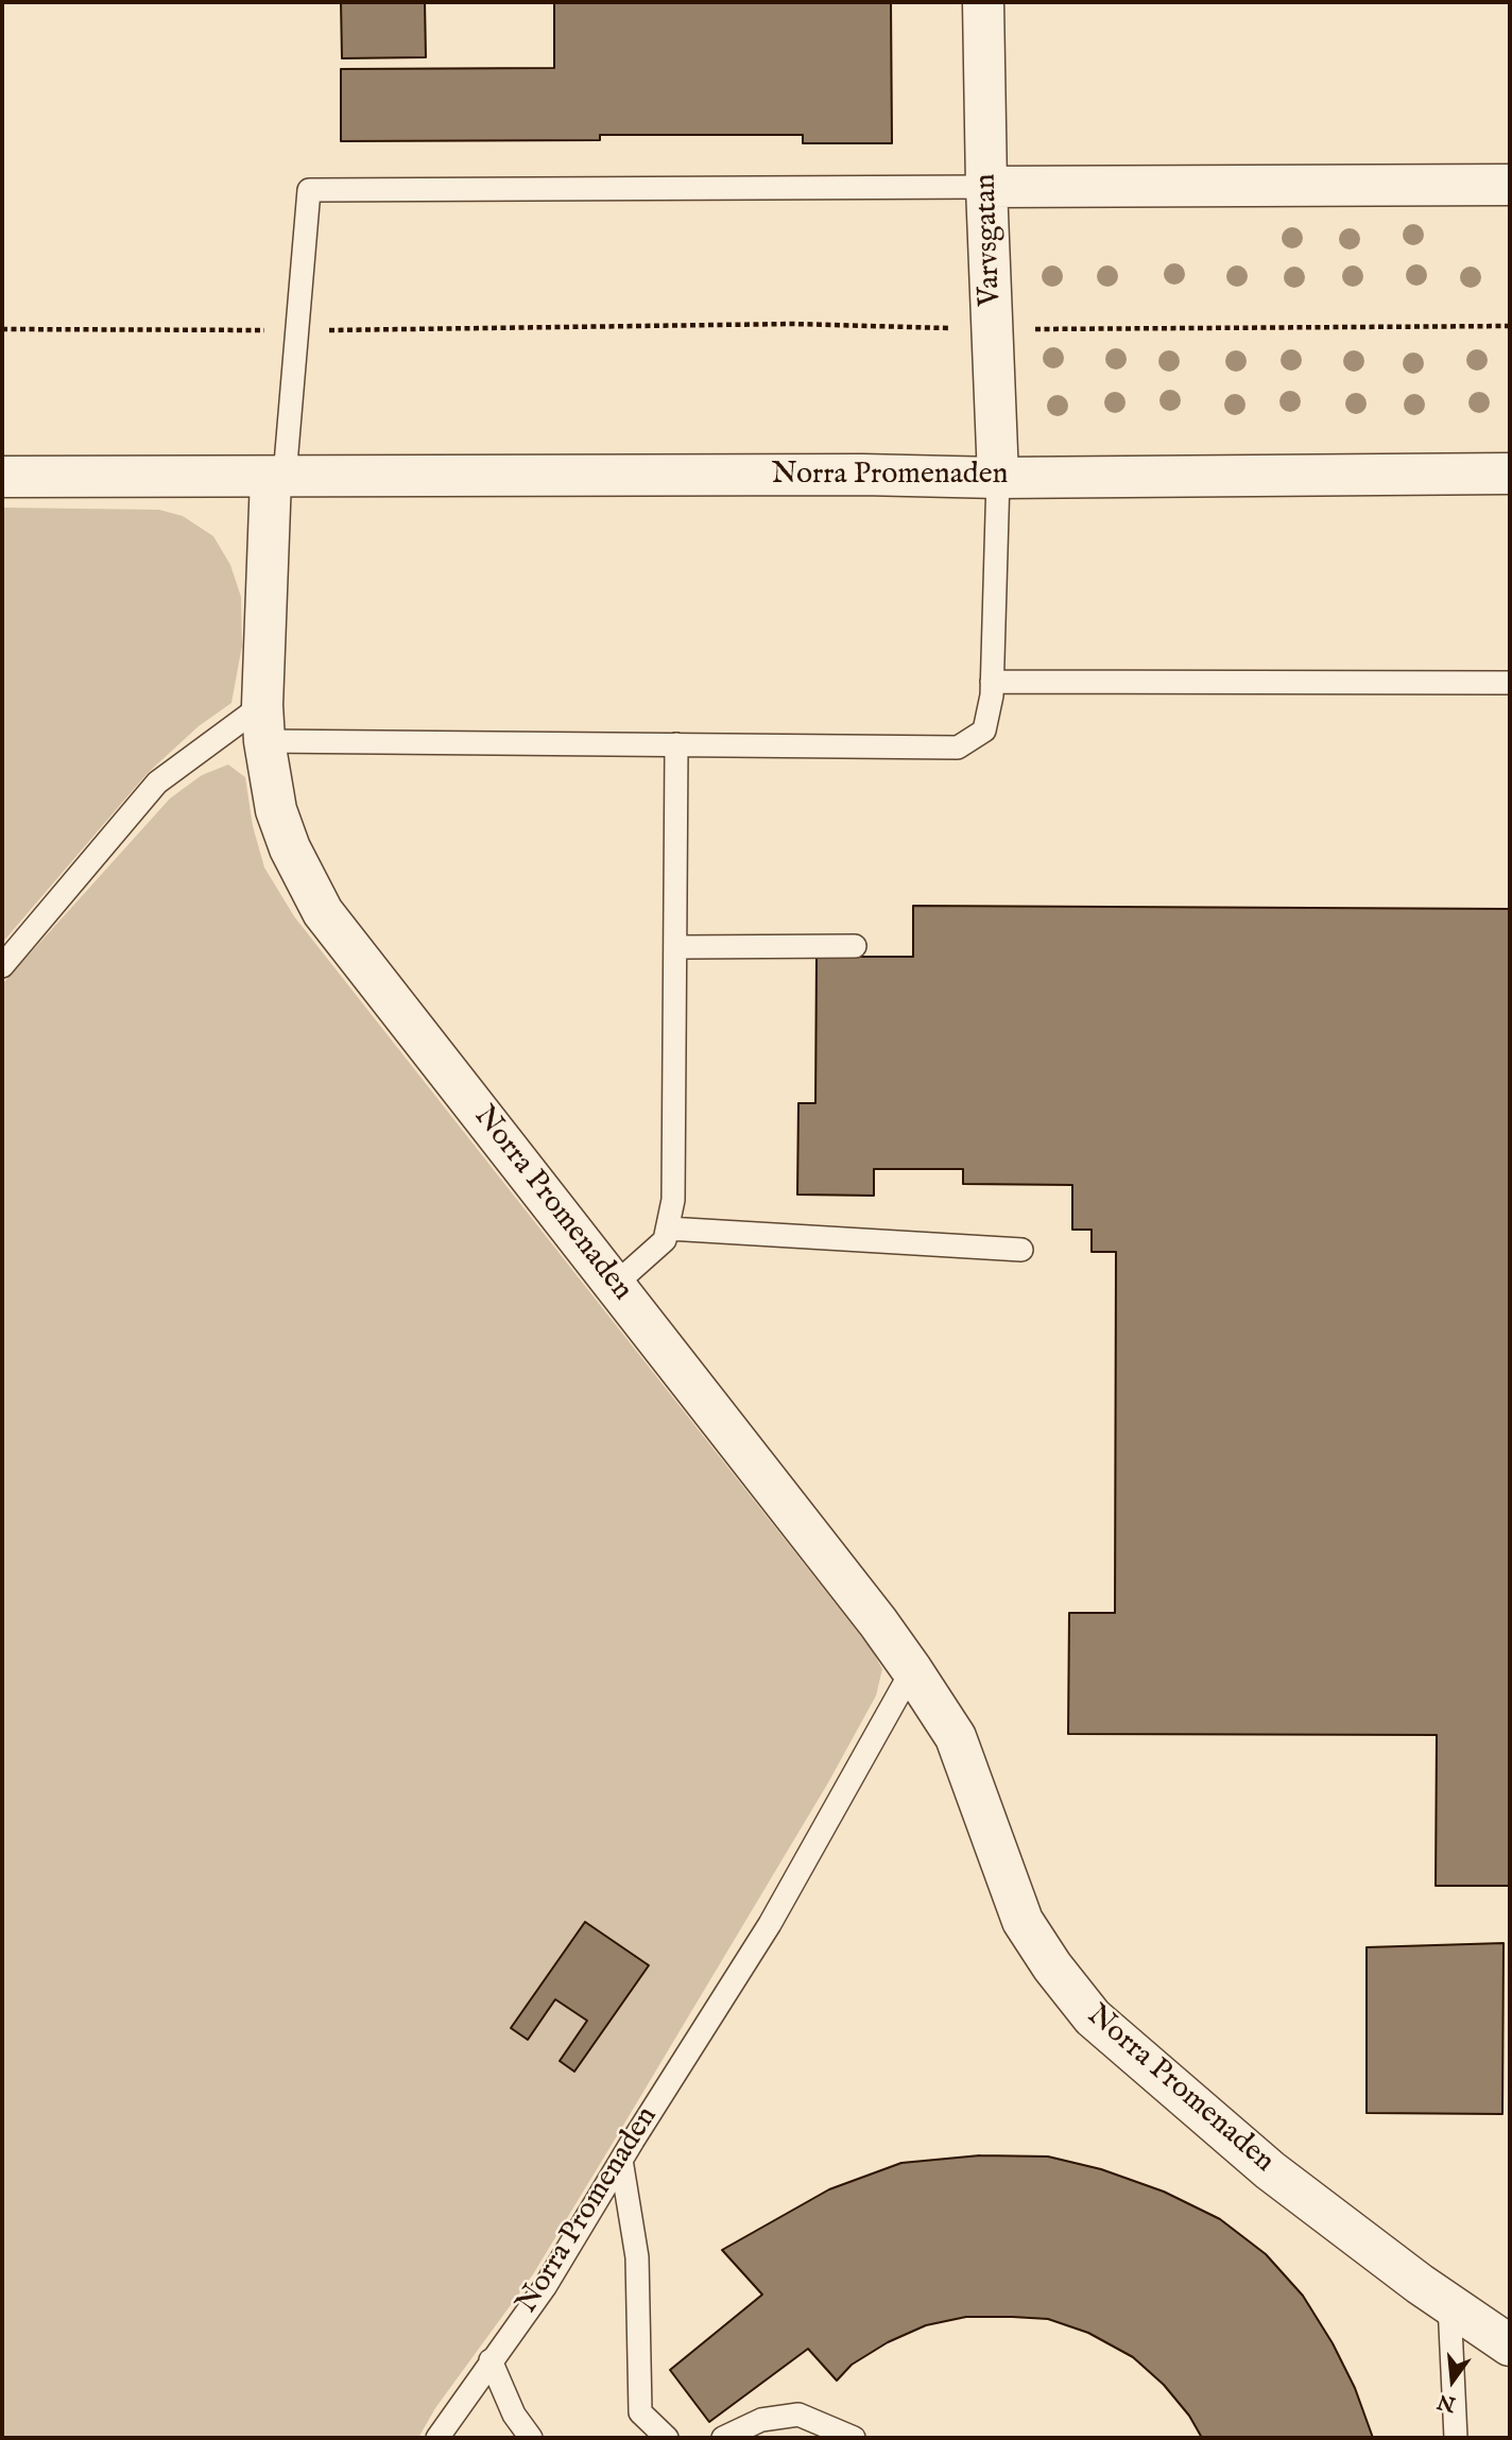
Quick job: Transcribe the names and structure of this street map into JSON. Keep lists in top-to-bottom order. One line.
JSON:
{"streets":{"street":["Varvsgatan","Norra Promenaden"]},"crossings":[["Varvsgatan","Norra Promenaden"]],"north":"bottom"}
